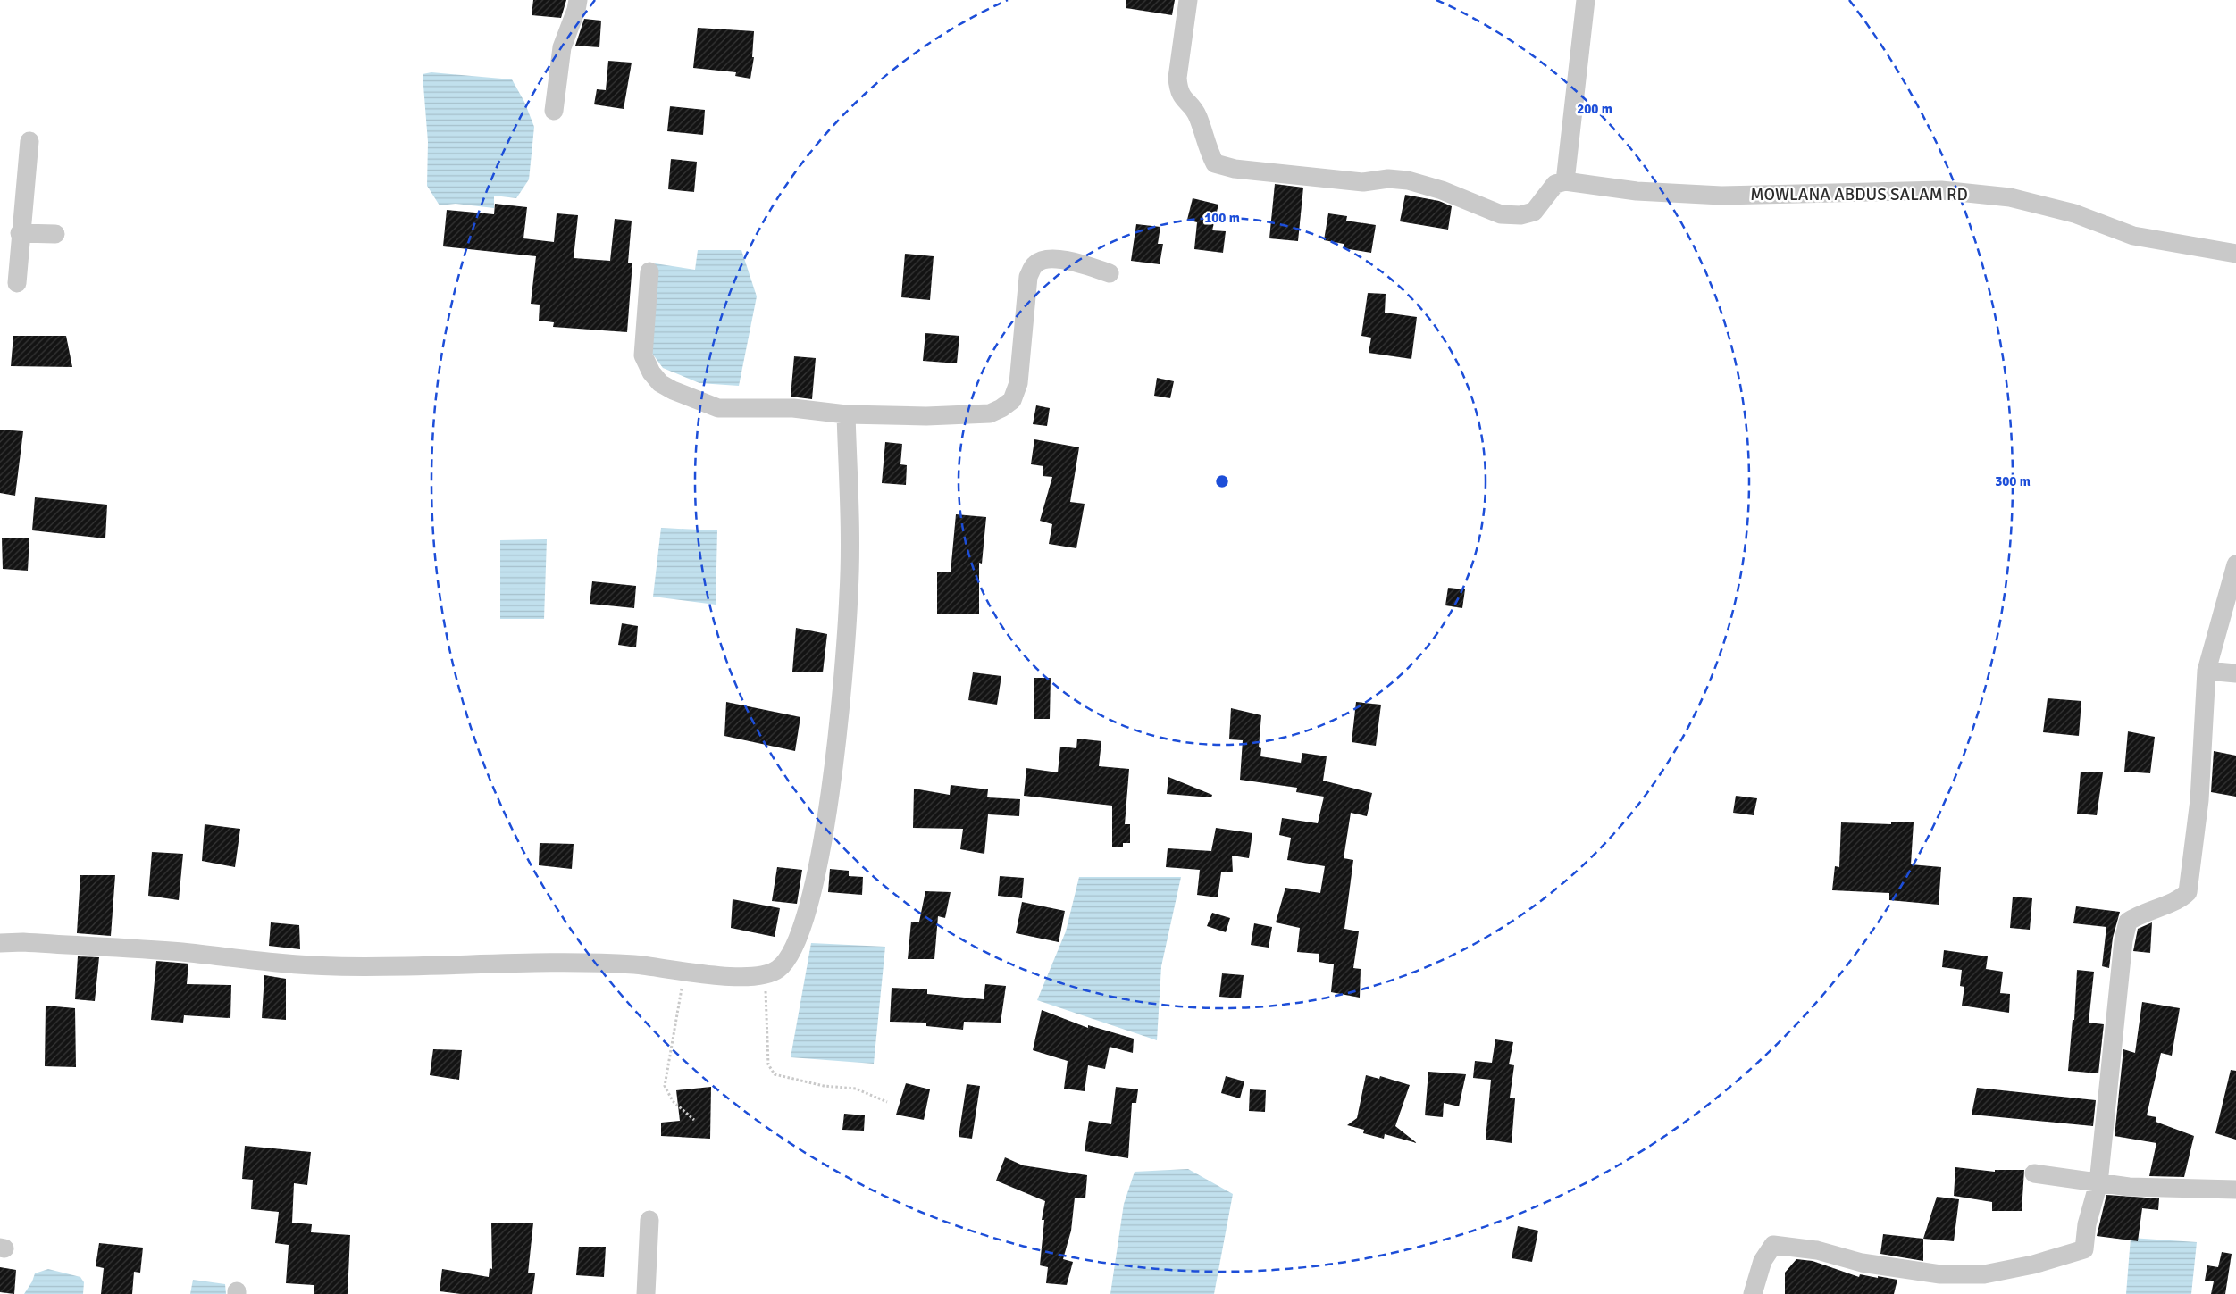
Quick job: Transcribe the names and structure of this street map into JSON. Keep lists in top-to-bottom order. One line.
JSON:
{"streets":{"street":["MOWLANA ABDUS SALAM RD"]},"rings":["200 m","100 m","300 m"]}
